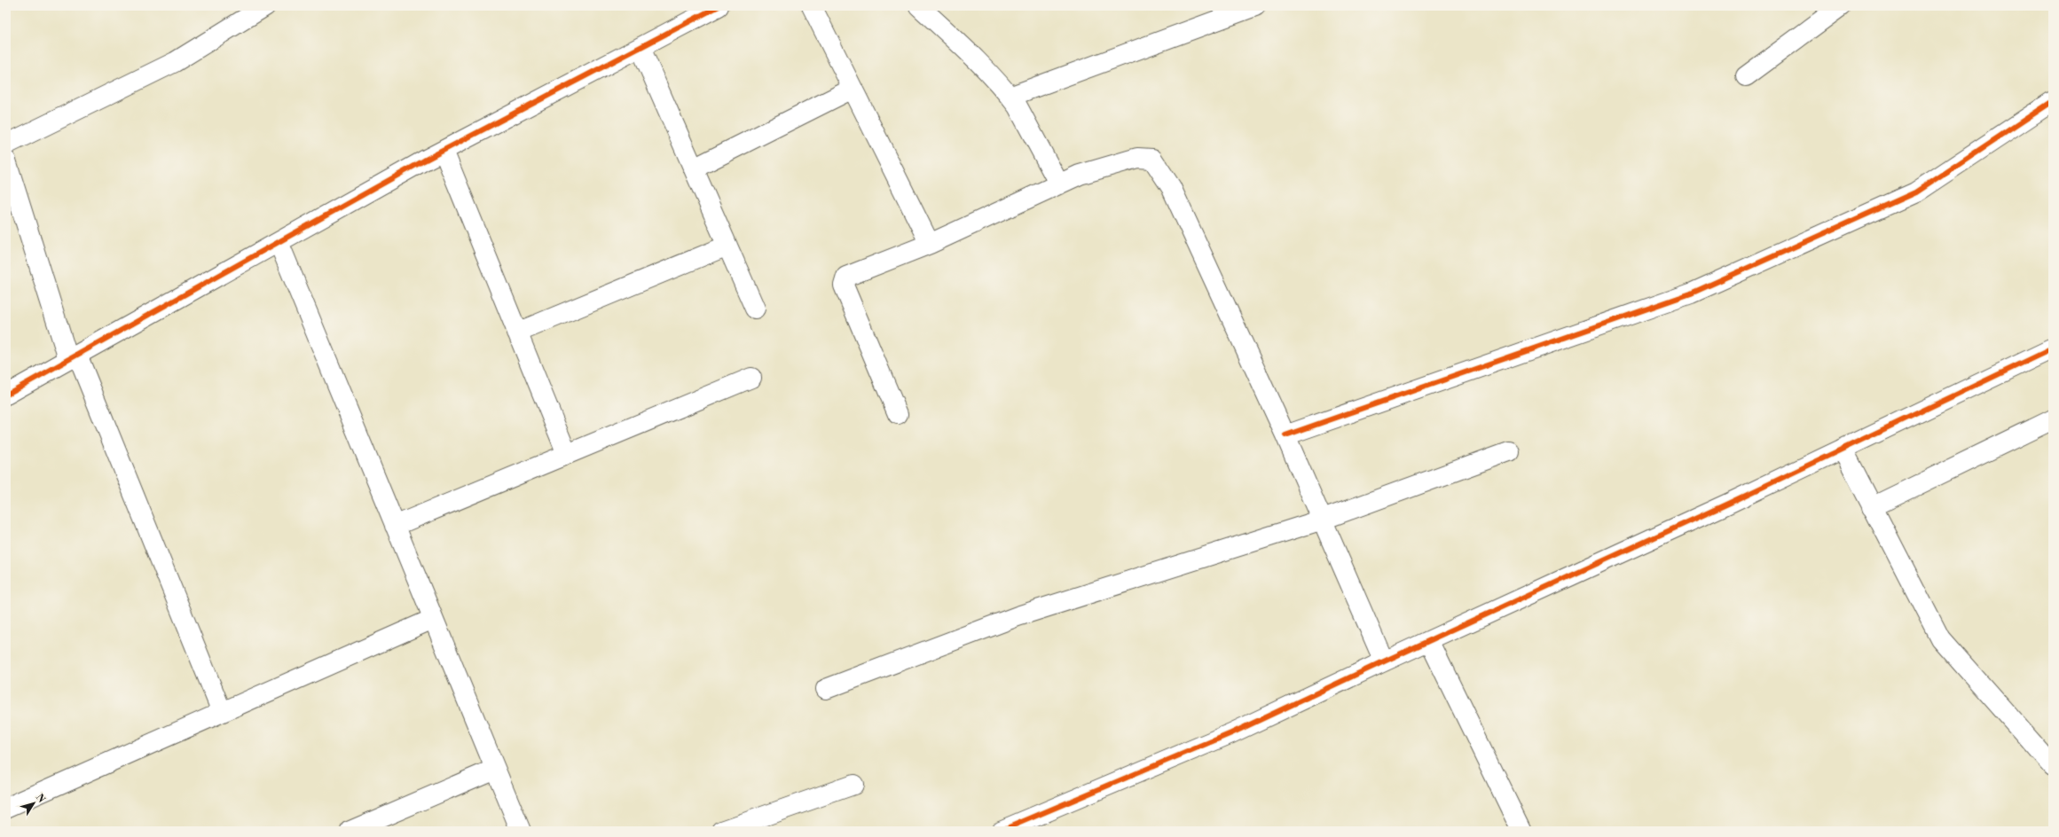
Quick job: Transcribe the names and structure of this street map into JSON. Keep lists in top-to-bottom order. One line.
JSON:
{"north":"top right"}
